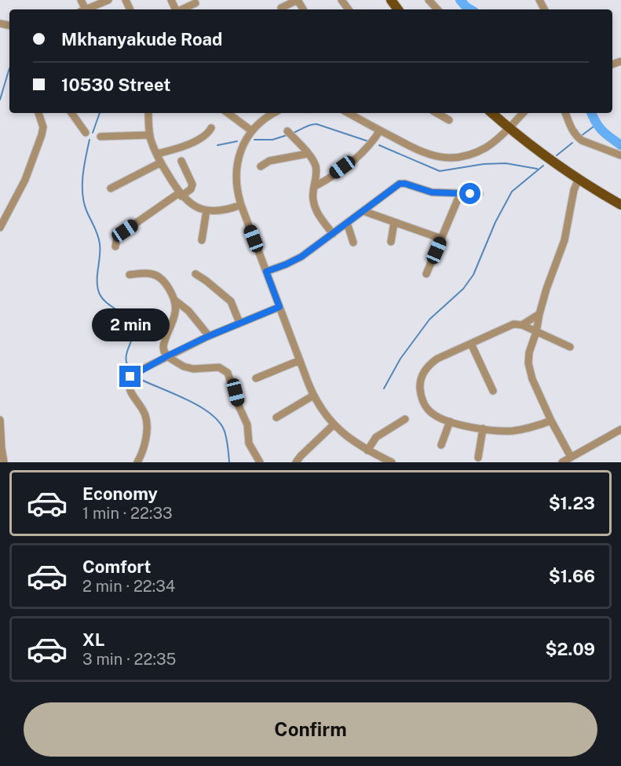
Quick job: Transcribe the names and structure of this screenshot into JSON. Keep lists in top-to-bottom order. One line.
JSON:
{"page":{"banner":["Mkhanyakude Road","10530 Street"],"bubble":"2 min","list":[{"name":"Economy","note":"1 min · 22:33","value":"$1.23"},{"name":"Comfort","note":"2 min · 22:34","value":"$1.66"},{"name":"XL","note":"3 min · 22:35","value":"$2.09"}],"buttons":"Confirm"}}
